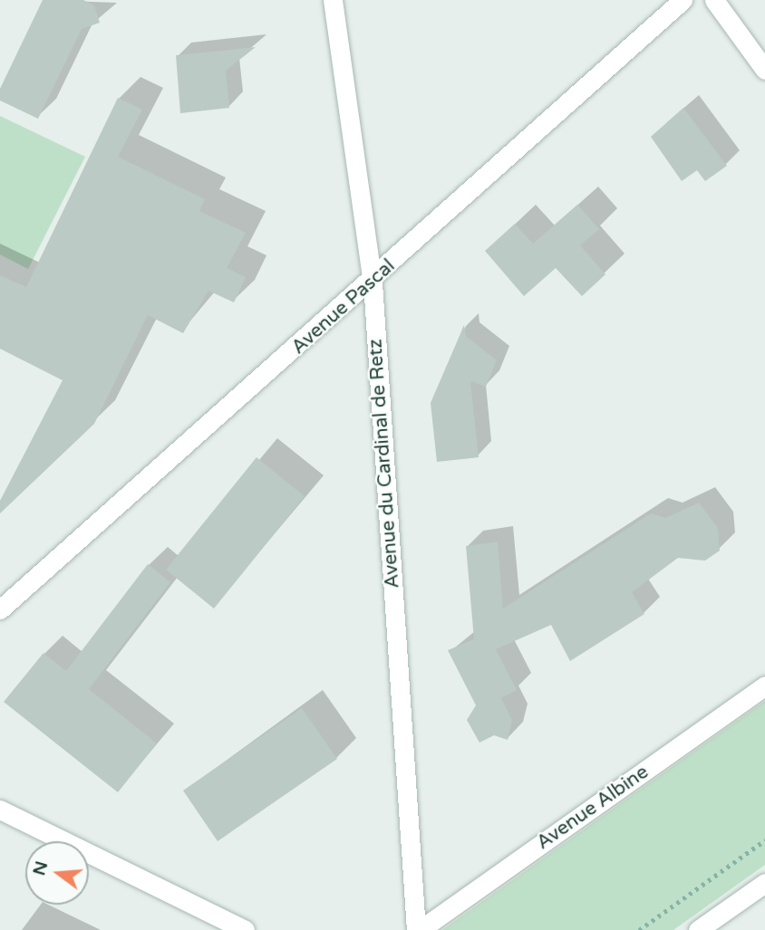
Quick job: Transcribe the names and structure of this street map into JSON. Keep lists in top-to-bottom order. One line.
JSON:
{"streets":{"street":["Avenue Pascal","Avenue du Cardinal de Retz","Avenue Albine"]},"crossings":[["Avenue Pascal","Avenue du Cardinal de Retz"],["Avenue du Cardinal de Retz","Avenue Albine"]],"north":"left"}
